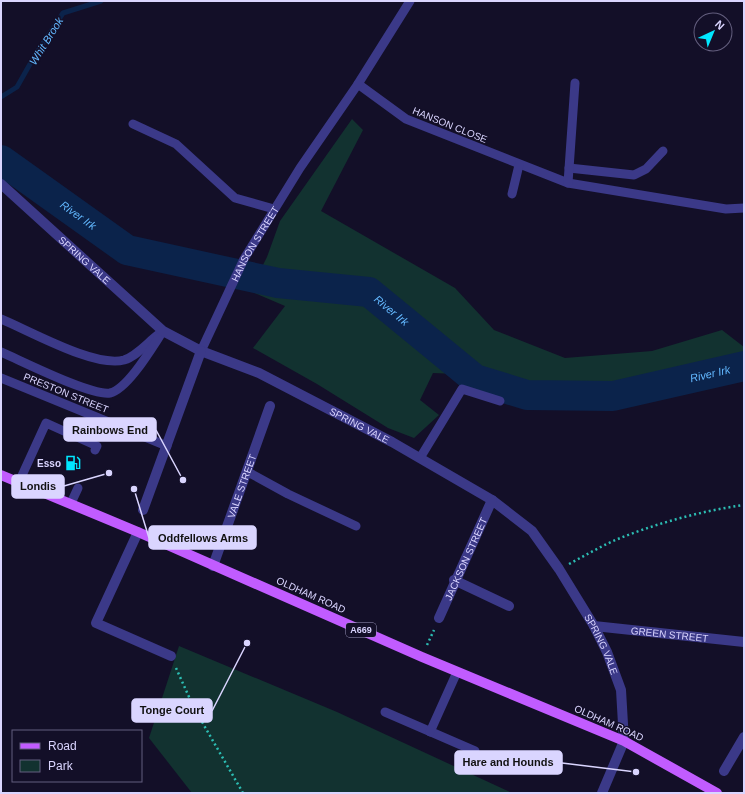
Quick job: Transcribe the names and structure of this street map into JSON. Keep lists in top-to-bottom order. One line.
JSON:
{"streets":{"main road":["OLDHAM ROAD","A669"],"street":["HANSON STREET","SPRING VALE","VALE STREET","JACKSON STREET","GREEN STREET"],"lane":["HANSON CLOSE","PRESTON STREET"]},"crossings":[["HANSON CLOSE","HANSON STREET"],["HANSON STREET","SPRING VALE"],["HANSON STREET","PRESTON STREET"],["SPRING VALE","JACKSON STREET"],["SPRING VALE","OLDHAM ROAD"],["SPRING VALE","GREEN STREET"],["VALE STREET","OLDHAM ROAD"]],"water":["Whit Brook","River Irk"],"places":{"fuel station":["Esso"],"other":["Londis","Rainbows End","Oddfellows Arms","Tonge Court","Hare and Hounds"]},"legend":["Road","Park"],"north":"top right"}
